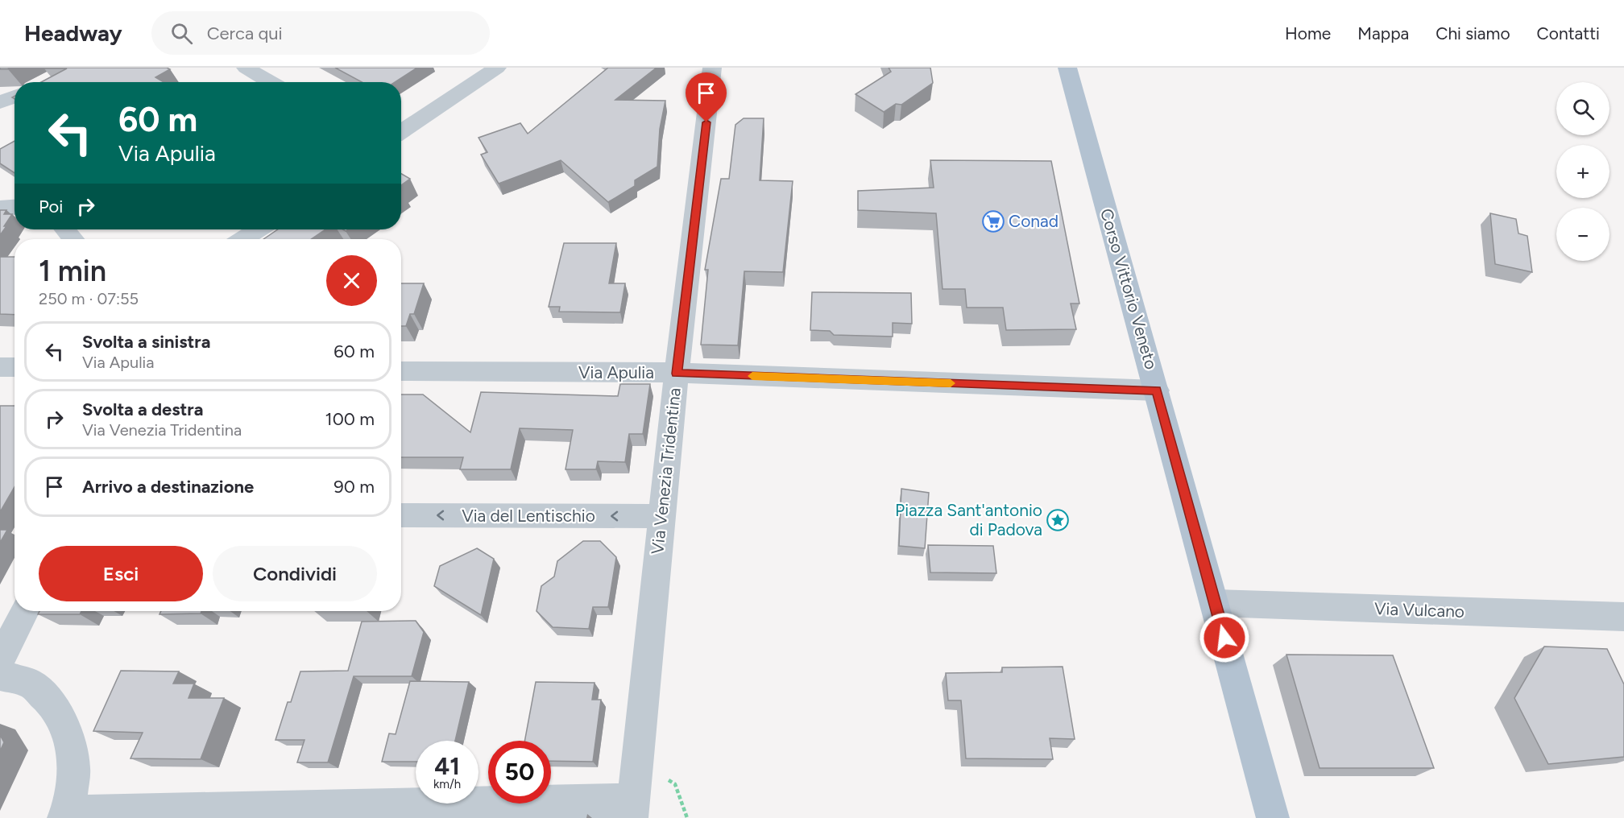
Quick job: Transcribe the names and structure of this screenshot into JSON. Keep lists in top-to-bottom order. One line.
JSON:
{"streets":{"main road":["Corso Vittorio Veneto"],"street":["Via Apulia","Via Venezia Tridentina","Via del Lentischio","Via Vulcano"]},"crossings":[["Corso Vittorio Veneto","Via Apulia"],["Corso Vittorio Veneto","Via Vulcano"],["Via Apulia","Via Venezia Tridentina"],["Via Venezia Tridentina","Via del Lentischio"]],"one_way":["Via del Lentischio"],"places":{"supermarket":["Conad"],"place":["Piazza Sant'antonio di Padova"]},"page":{"header":"Headway","search":"Cerca qui","nav":["Home","Mappa","Chi siamo","Contatti"],"map_buttons":["+","−"],"turn":["60 m","Via Apulia"],"then":"Poi","heading":["1 min","250 m · 07:55"],"list":[{"name":"Svolta a sinistra","note":"Via Apulia","value":"60 m"},{"name":"Svolta a destra","note":"Via Venezia Tridentina","value":"100 m"},{"name":"Arrivo a destinazione","value":"90 m"}],"buttons":["Esci","Condividi"],"speed":"41 km/h","limit":"50"}}
